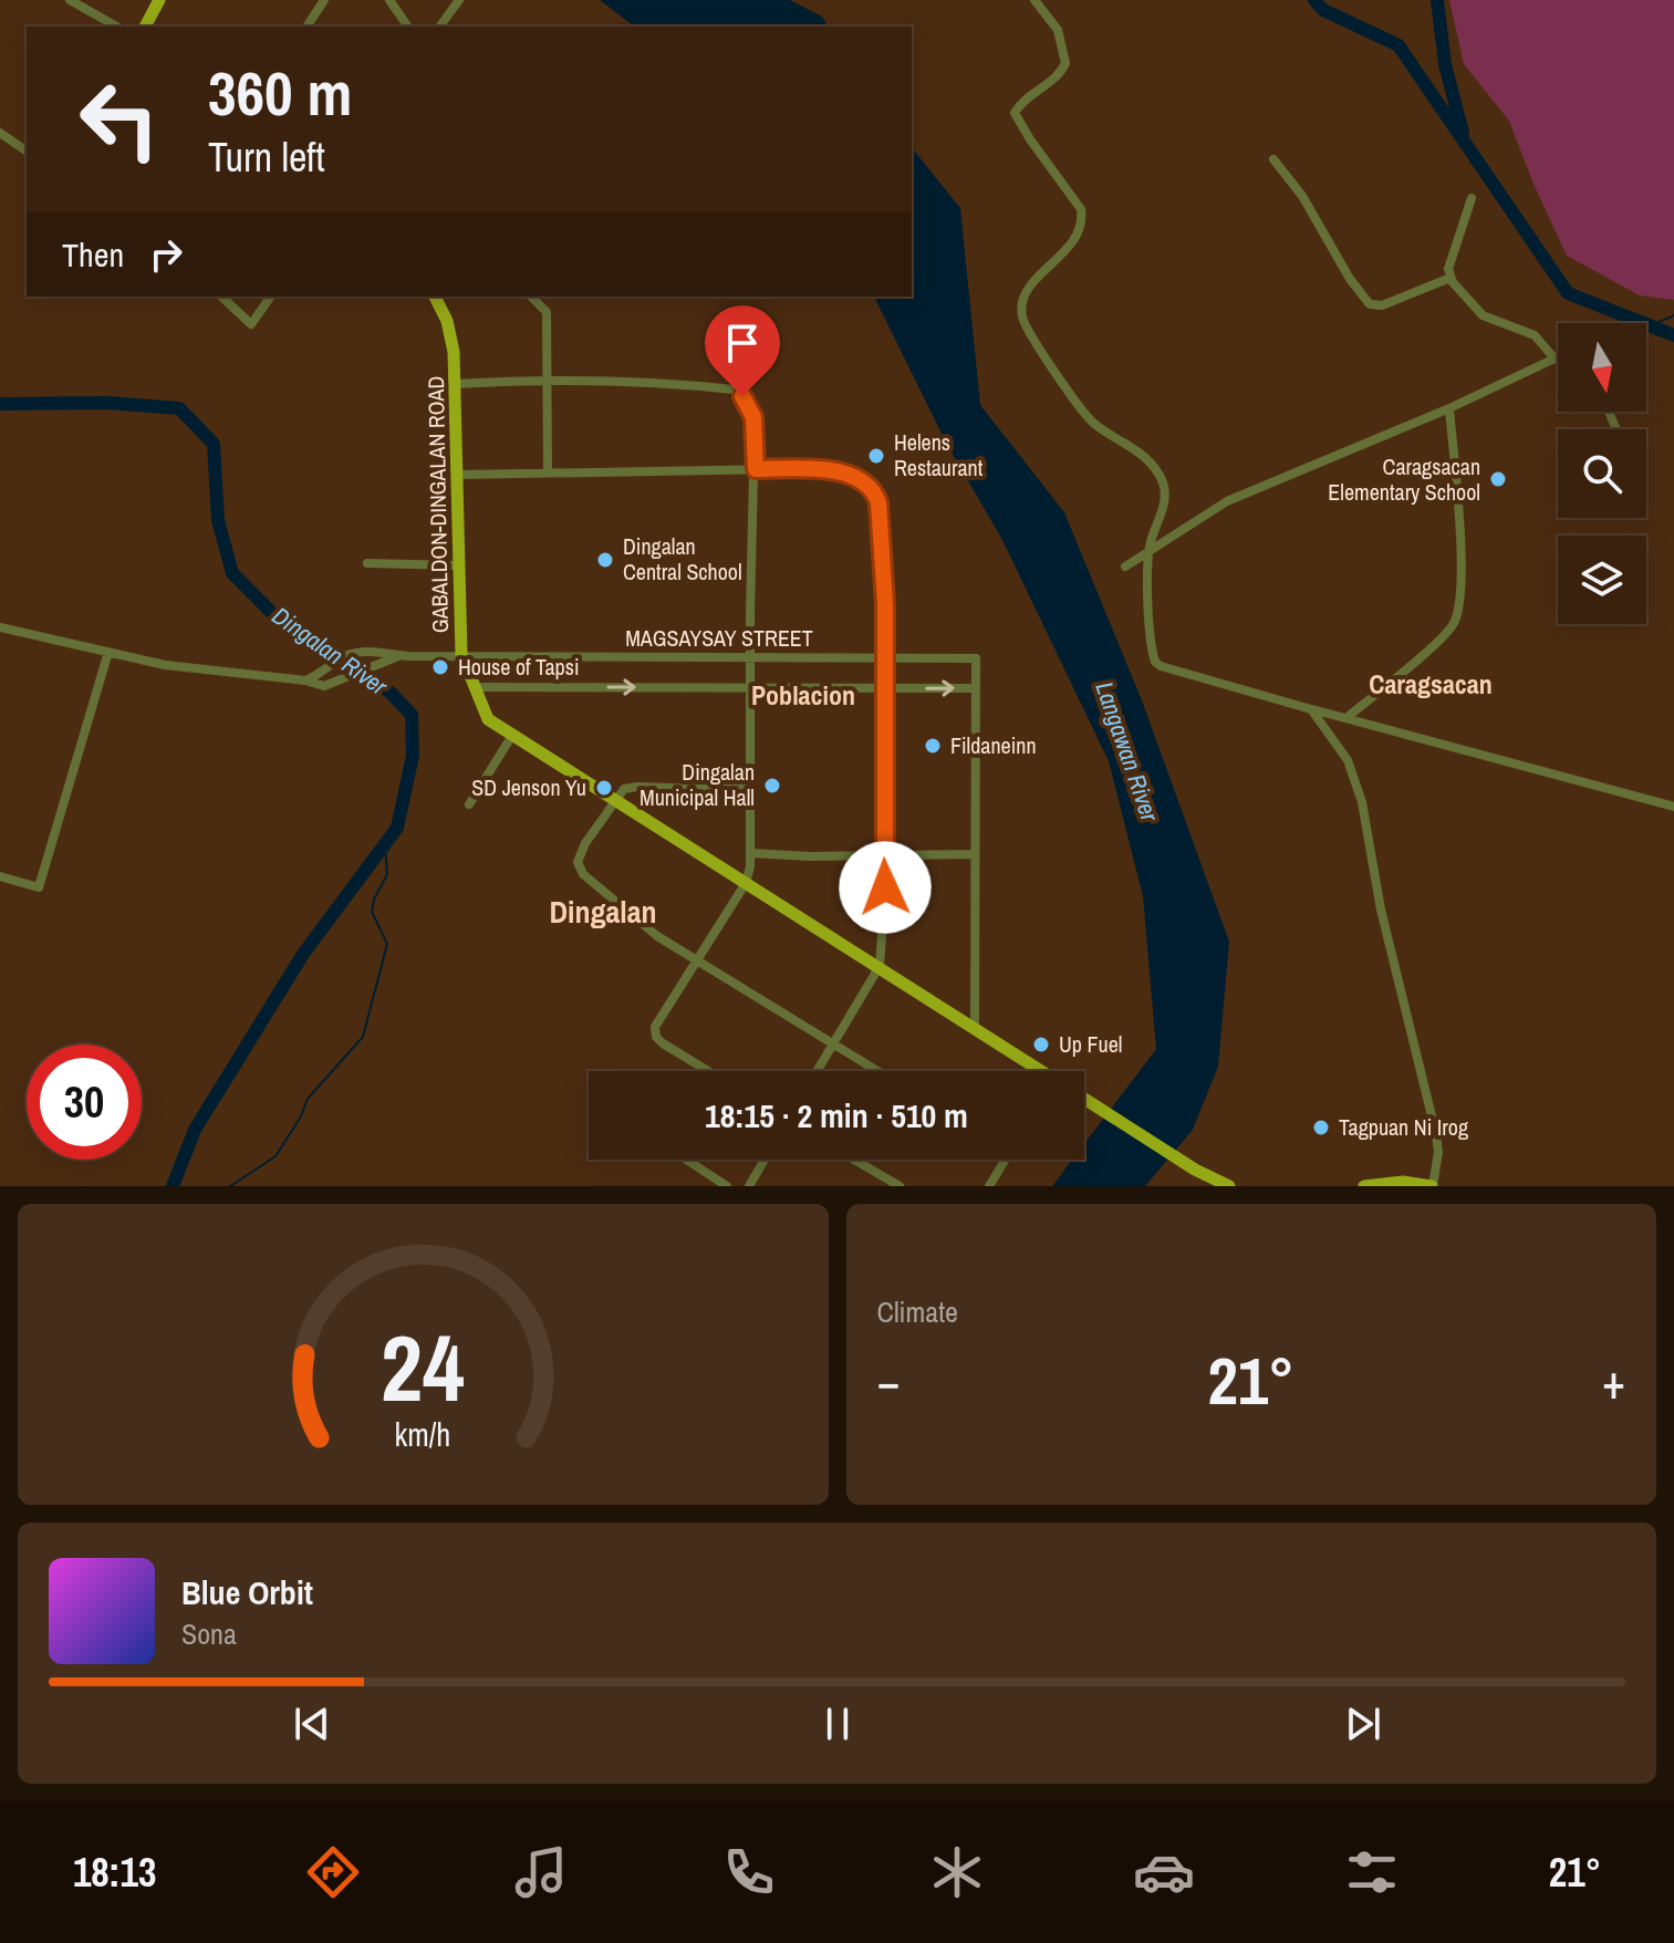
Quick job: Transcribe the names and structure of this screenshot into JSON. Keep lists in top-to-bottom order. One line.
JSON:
{"streets":{"main road":["GABALDON-DINGALAN ROAD"],"street":["MAGSAYSAY STREET"]},"crossings":[["GABALDON-DINGALAN ROAD","MAGSAYSAY STREET"]],"districts":["Caragsacan","Poblacion","Dingalan"],"water":["Dingalan River","Langawan River"],"places":["Helens Restaurant","Caragsacan Elementary School","Dingalan Central School","House of Tapsi","Fildaneinn","Dingalan Municipal Hall","SD Jenson Yu","Up Fuel","Tagpuan Ni Irog"],"north":"bottom","page":{"turn":["360 m","Turn left"],"then":"Then","limit":"30","trip":"18:15 · 2 min · 510 m","tile":"Climate","heat":["−","21°","+"],"song":["Blue Orbit","Sona"],"tabs":["18:13","21°"],"gauge":["24","km/h"]}}
